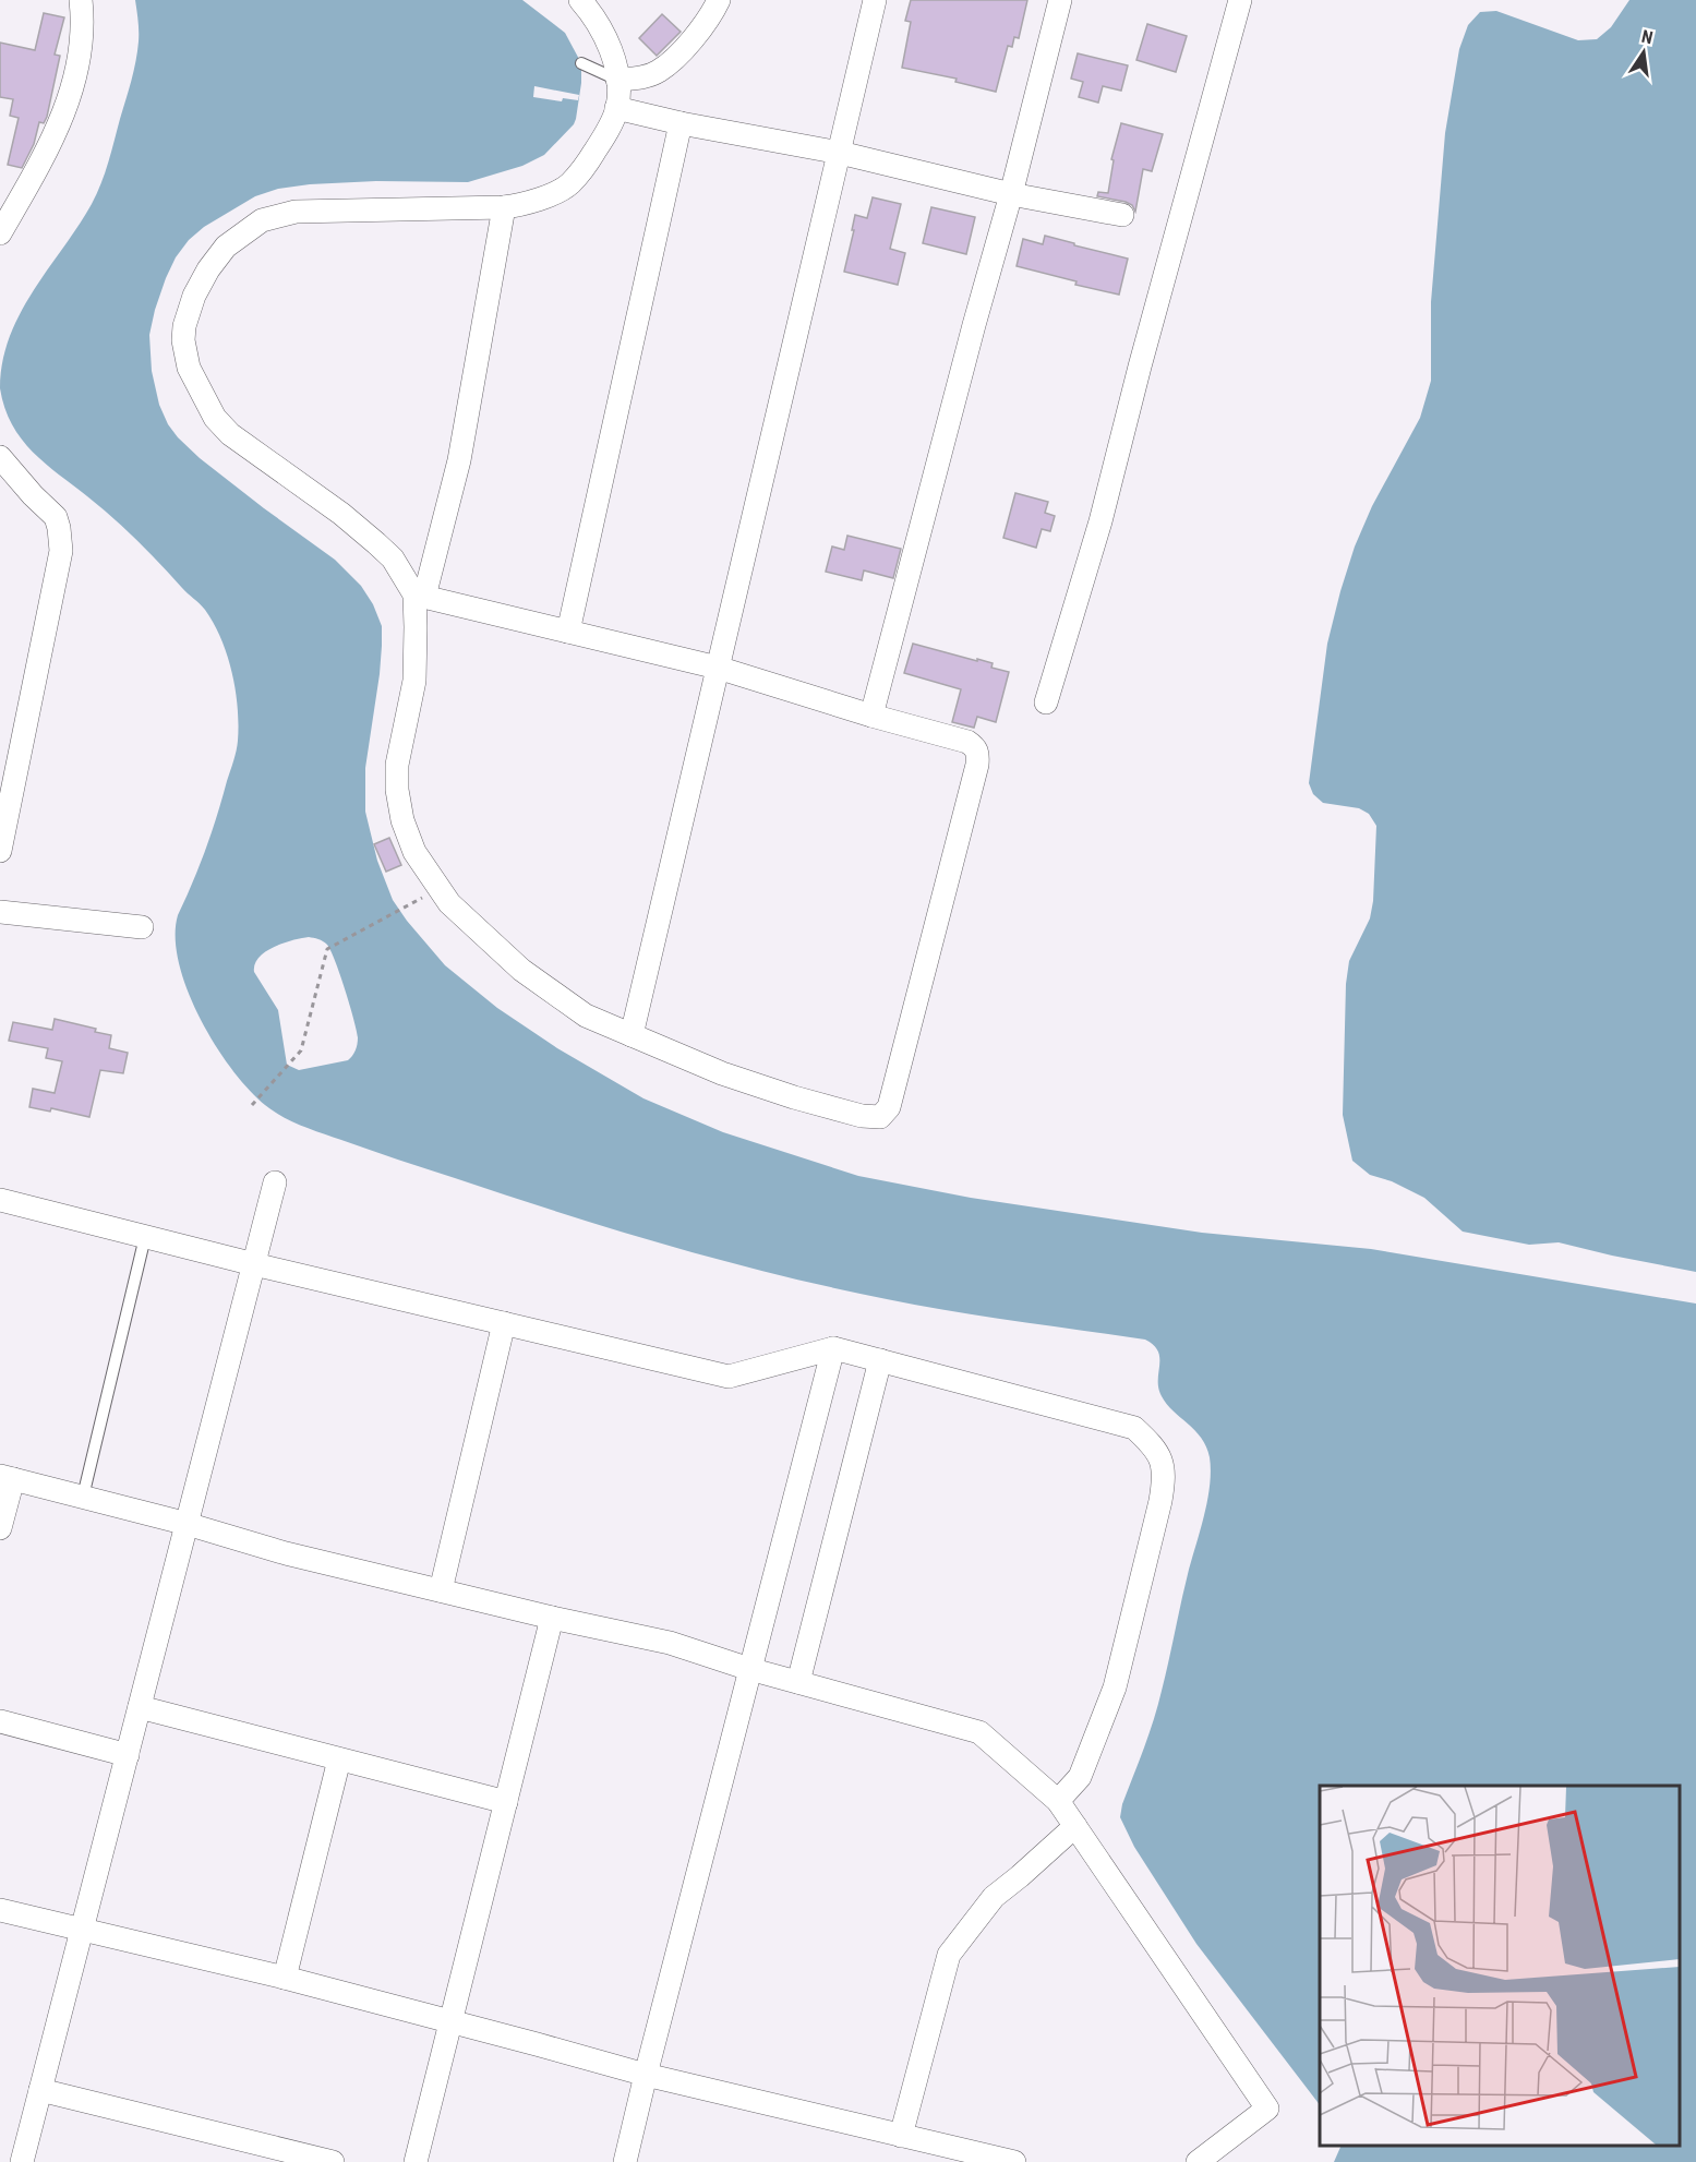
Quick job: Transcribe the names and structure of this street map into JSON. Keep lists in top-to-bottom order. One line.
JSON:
{"north":"top"}
